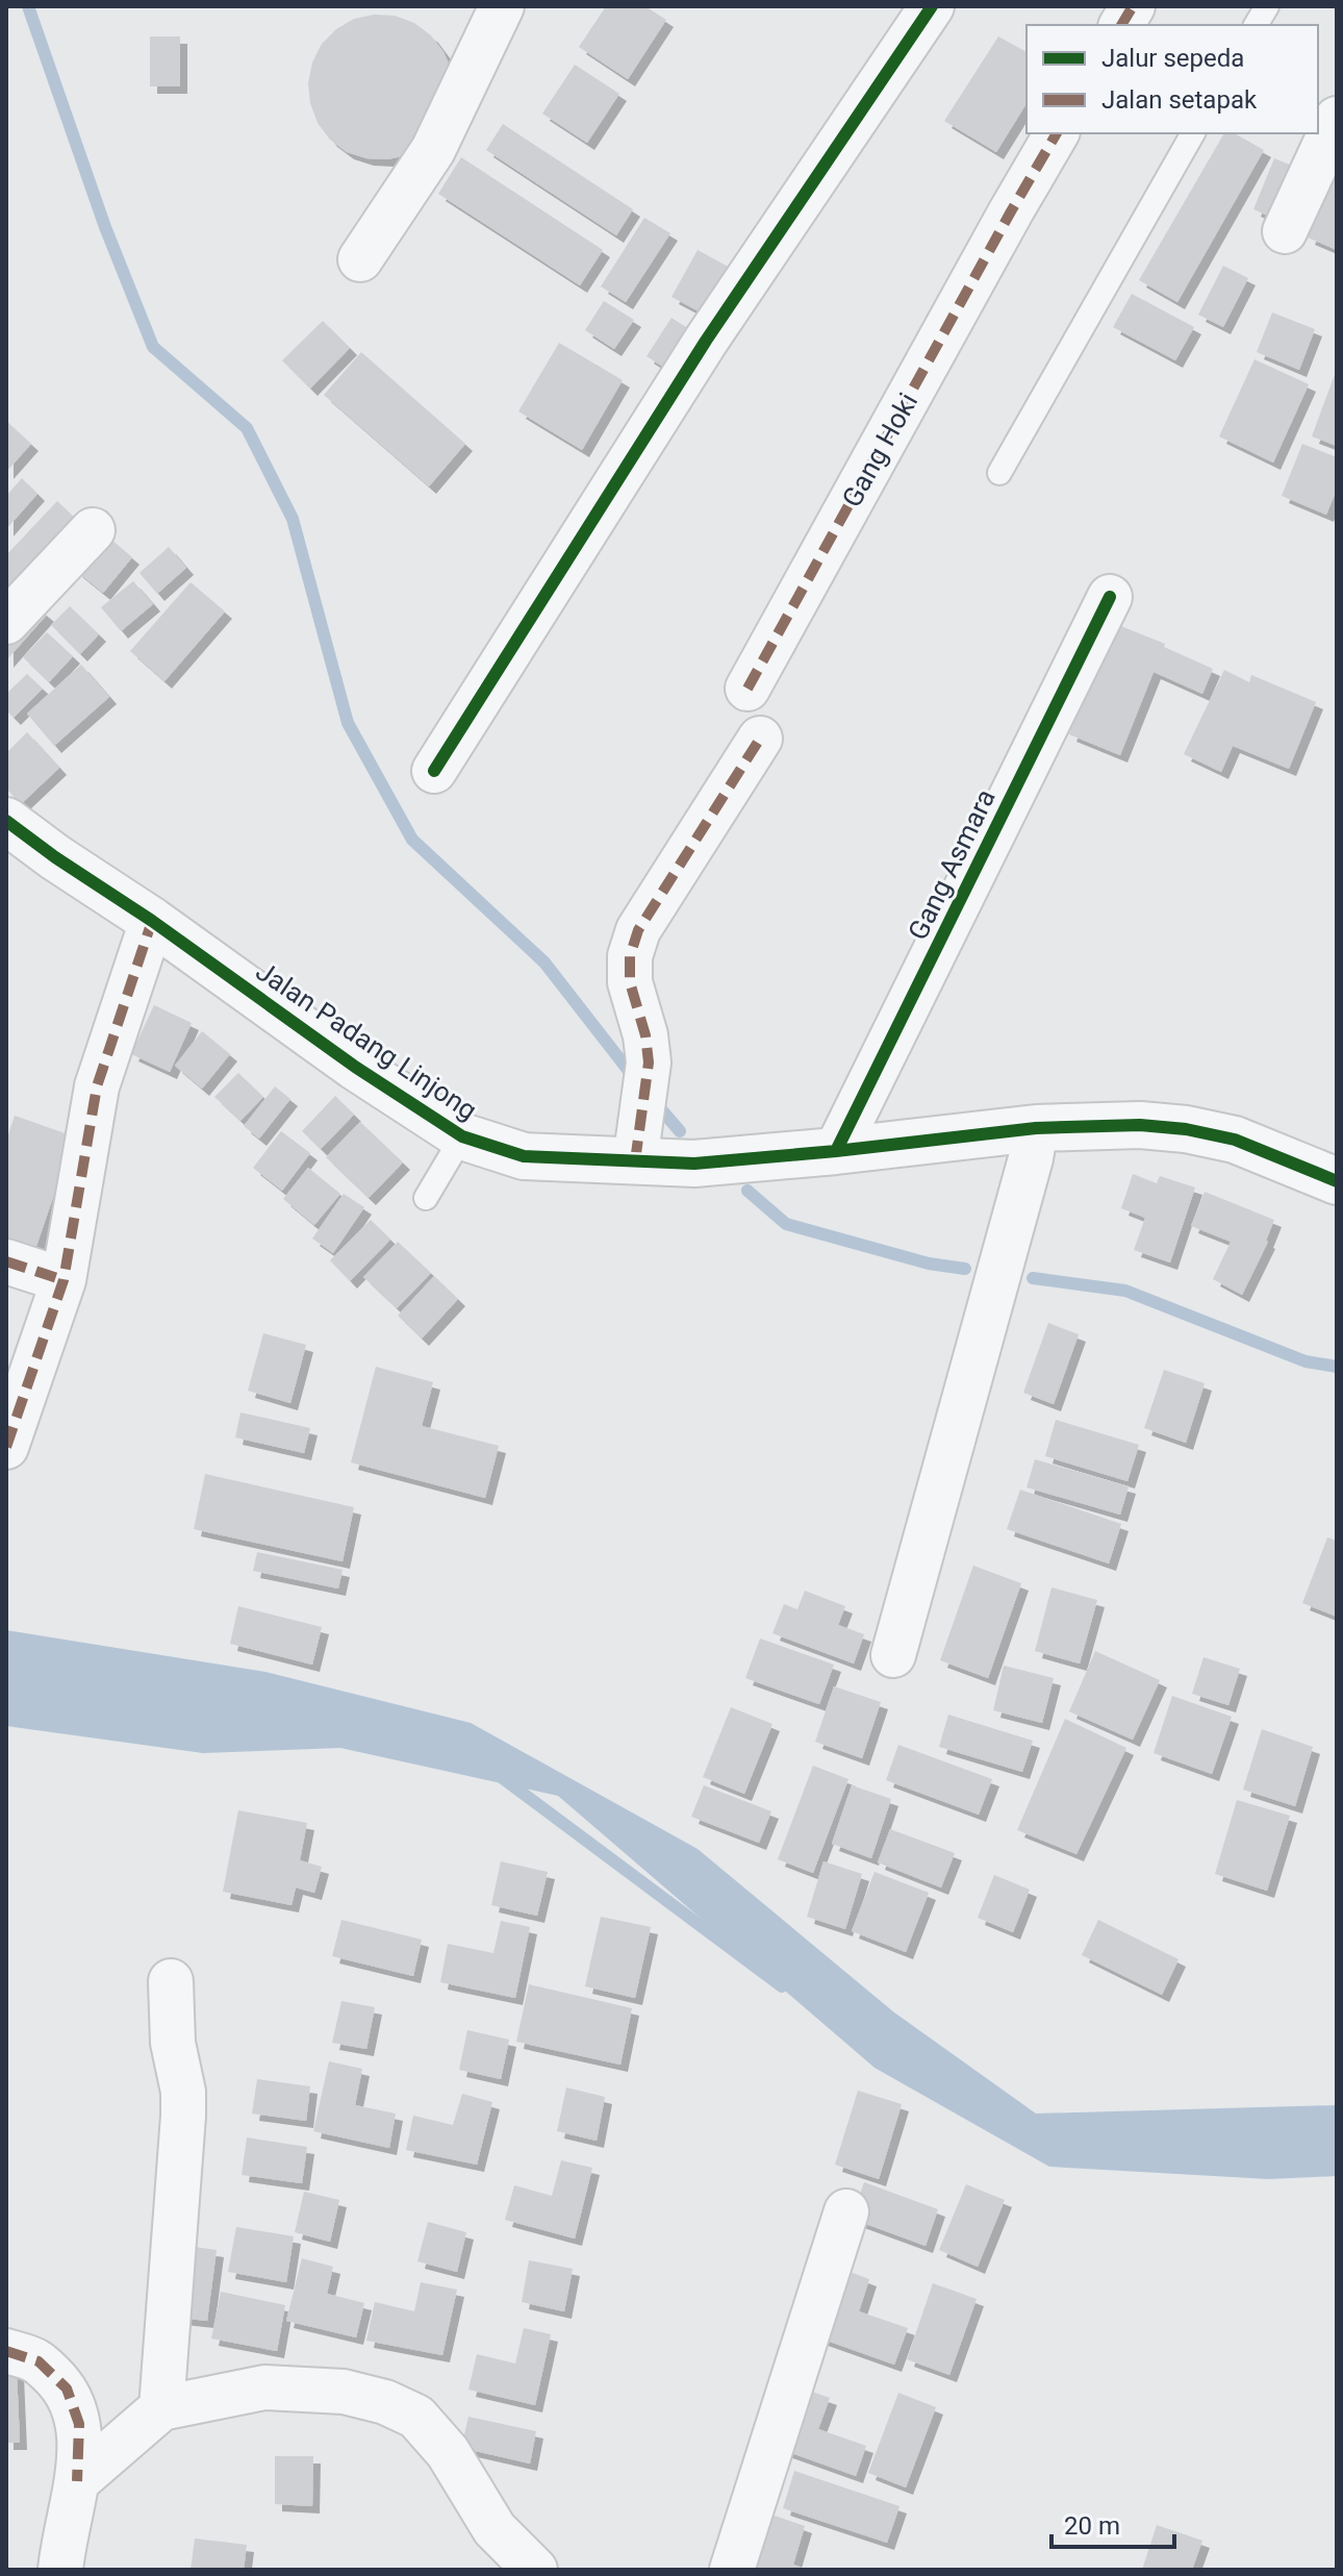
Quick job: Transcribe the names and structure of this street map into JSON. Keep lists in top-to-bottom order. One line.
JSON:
{"streets":{"street":["Gang Hoki","Gang Asmara","Jalan Padang Linjong"]},"crossings":[["Gang Asmara","Jalan Padang Linjong"]],"legend":["Jalur sepeda","Jalan setapak"],"scale_bar":"20 m"}
